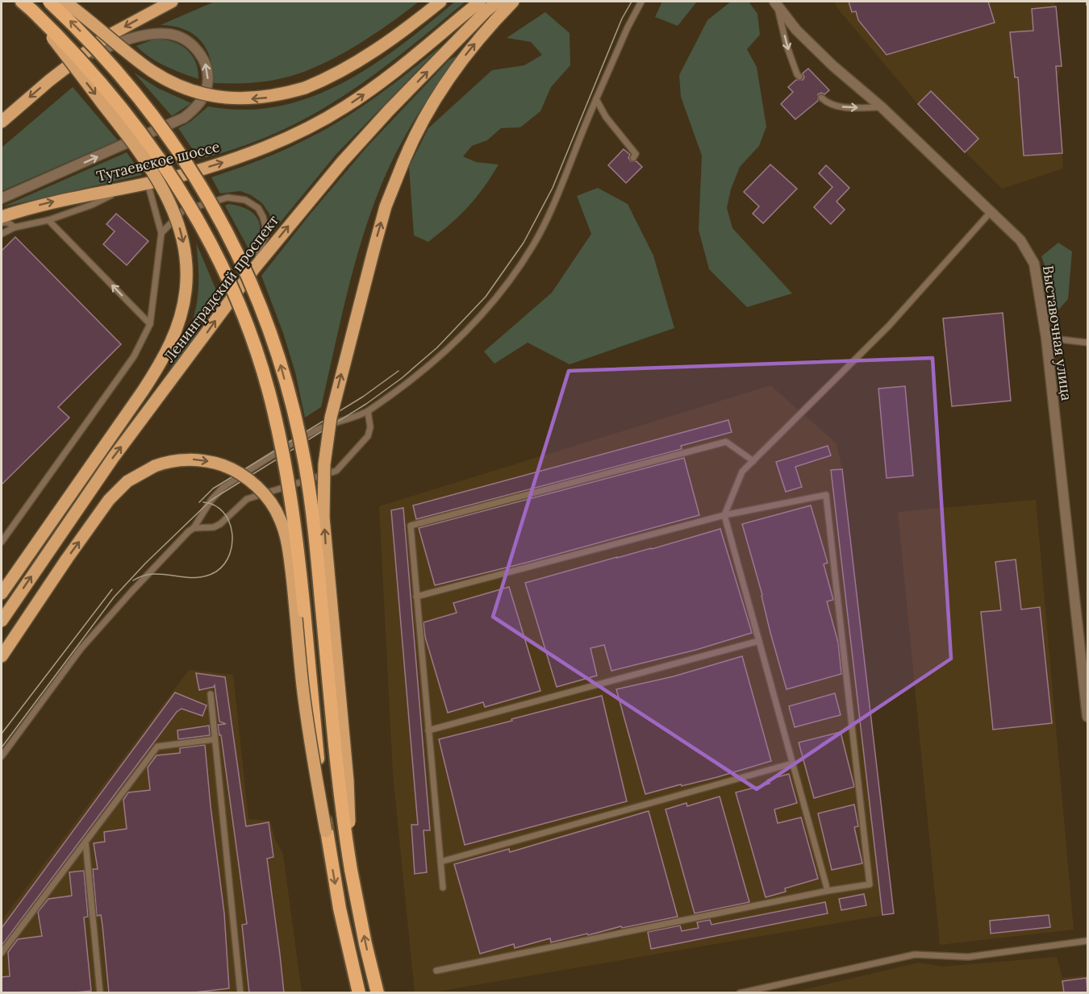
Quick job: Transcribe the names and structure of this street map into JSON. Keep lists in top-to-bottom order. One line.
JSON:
{"streets":{"main road":["Тутаевское шоссе","Ленинградский проспект"],"street":["Выставочная улица"]},"one_way":["Тутаевское шоссе","Ленинградский проспект"]}
